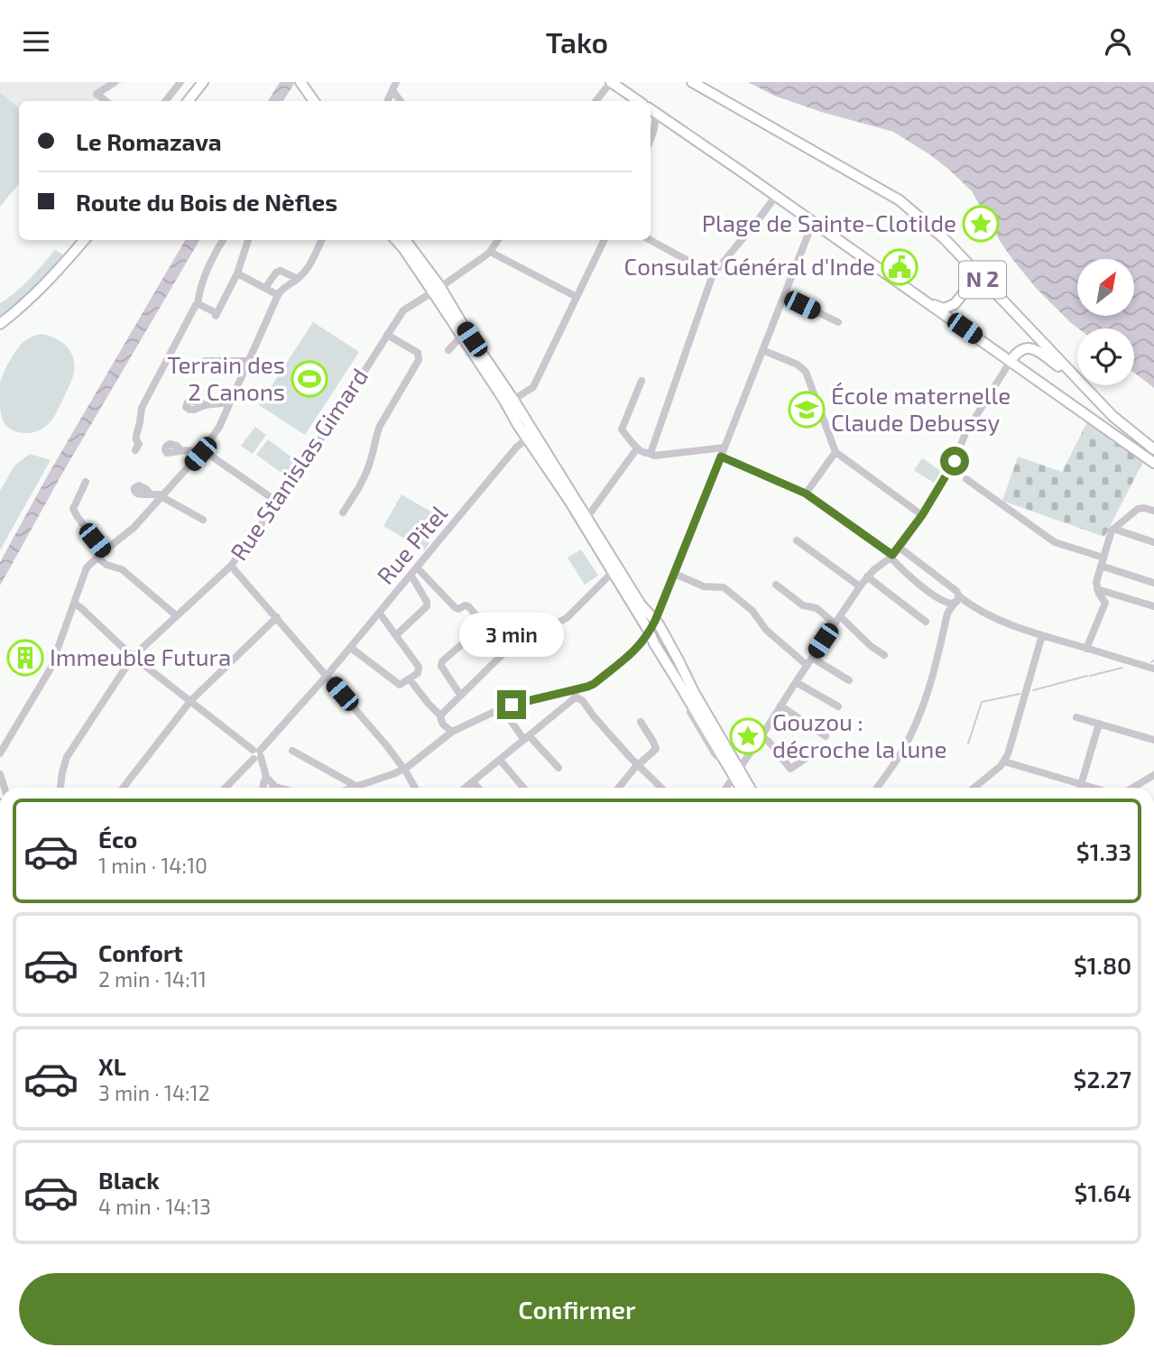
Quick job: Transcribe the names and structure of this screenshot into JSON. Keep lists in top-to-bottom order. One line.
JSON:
{"streets":{"main road":["N 2"],"street":["Rue Stanislas Gimard","Rue Pitel"]},"places":{"place":["Plage de Sainte-Clotilde","Gouzou : décroche la lune"],"public building":["Consulat Général d'Inde"],"sports":["Terrain des 2 Canons"],"school or university":["École maternelle Claude Debussy"],"building":["Immeuble Futura"]},"north":"top right","page":{"header":"Tako","banner":["Le Romazava","Route du Bois de Nèfles"],"bubble":"3 min","list":[{"name":"Éco","note":"1 min · 14:10","value":"$1.33"},{"name":"Confort","note":"2 min · 14:11","value":"$1.80"},{"name":"XL","note":"3 min · 14:12","value":"$2.27"},{"name":"Black","note":"4 min · 14:13","value":"$1.64"}],"buttons":"Confirmer"}}
